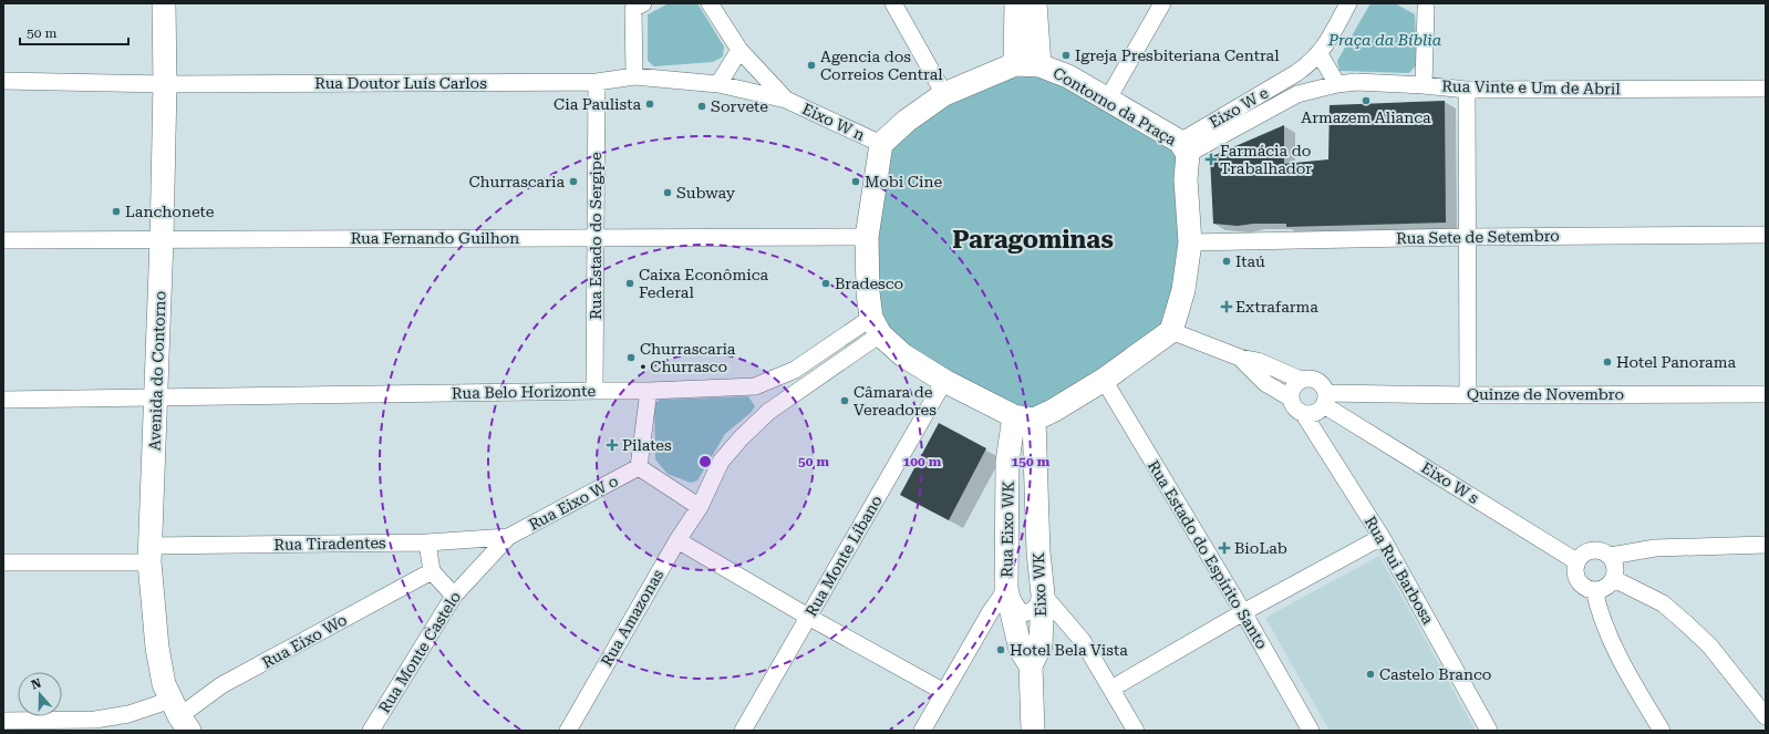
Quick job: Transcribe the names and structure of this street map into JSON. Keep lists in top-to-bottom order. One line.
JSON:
{"streets":{"street":["Rua Doutor Luís Carlos","Rua Vinte e Um de Abril","Contorno da Praça","Eixo W e","Eixo W n","Rua Estado do Sergipe","Rua Sete de Setembro","Rua Fernando Guilhon","Avenida do Contorno","Rua Belo Horizonte","Quinze de Novembro","Eixo W s","Rua Eixo W o","Rua Eixo WK","Rua Tiradentes","Rua Estado do Espírito Santo","Rua Monte Líbano","Rua Rui Barbosa","Eixo WK","Rua Amazonas","Rua Eixo Wo","Rua Monte Castelo"]},"crossings":[["Rua Doutor Luís Carlos","Eixo W n"],["Rua Doutor Luís Carlos","Rua Estado do Sergipe"],["Rua Doutor Luís Carlos","Avenida do Contorno"],["Rua Vinte e Um de Abril","Eixo W e"],["Contorno da Praça","Eixo W e"],["Contorno da Praça","Eixo W n"],["Contorno da Praça","Rua Sete de Setembro"],["Contorno da Praça","Eixo W s"],["Rua Estado do Sergipe","Rua Fernando Guilhon"],["Rua Estado do Sergipe","Rua Belo Horizonte"],["Rua Fernando Guilhon","Avenida do Contorno"],["Avenida do Contorno","Rua Belo Horizonte"],["Avenida do Contorno","Rua Tiradentes"],["Avenida do Contorno","Rua Eixo Wo"],["Rua Belo Horizonte","Rua Amazonas"],["Quinze de Novembro","Eixo W s"],["Quinze de Novembro","Rua Rui Barbosa"],["Eixo W s","Rua Rui Barbosa"],["Rua Eixo W o","Rua Tiradentes"],["Rua Eixo W o","Rua Monte Castelo"],["Rua Eixo WK","Eixo WK"],["Rua Tiradentes","Rua Monte Castelo"]],"districts":["Paragominas"],"parks":["Praça da Bíblia"],"places":{"other":["Igreja Presbiteriana Central","Agencia dos Correios Central","Armazem Alianca","Cia Paulista","Sorvete","Churrascaria","Mobi Cine","Subway","Lanchonete","Itaú","Caixa Econômica Federal","Bradesco","Churrascaria • Churrasco","Hotel Panorama","Câmara de Vereadores","Hotel Bela Vista","Castelo Branco"],"health":["Farmácia do Trabalhador","Extrafarma","Pilates","BioLab"]},"scale_bar":"50 m","north":"top","rings":["50 m","100 m","150 m"]}
